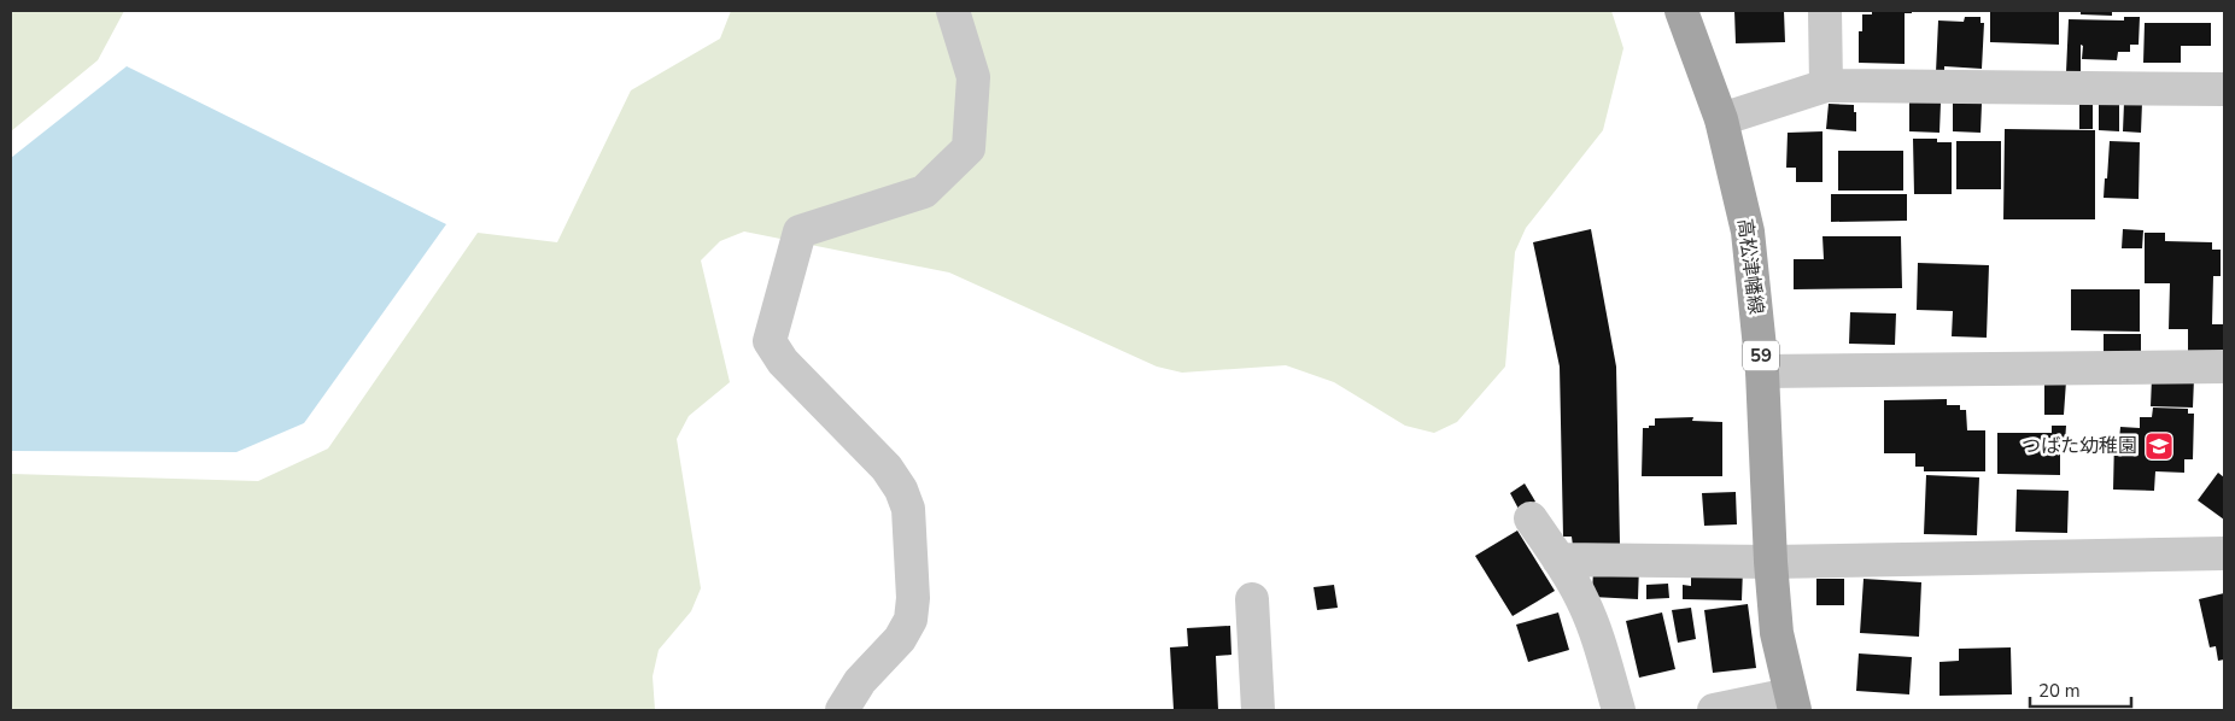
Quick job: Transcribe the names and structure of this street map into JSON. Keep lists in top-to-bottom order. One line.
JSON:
{"streets":{"main road":["高松津幡線","59"]},"places":{"school or university":["つばた幼稚園"]},"scale_bar":"20 m"}
